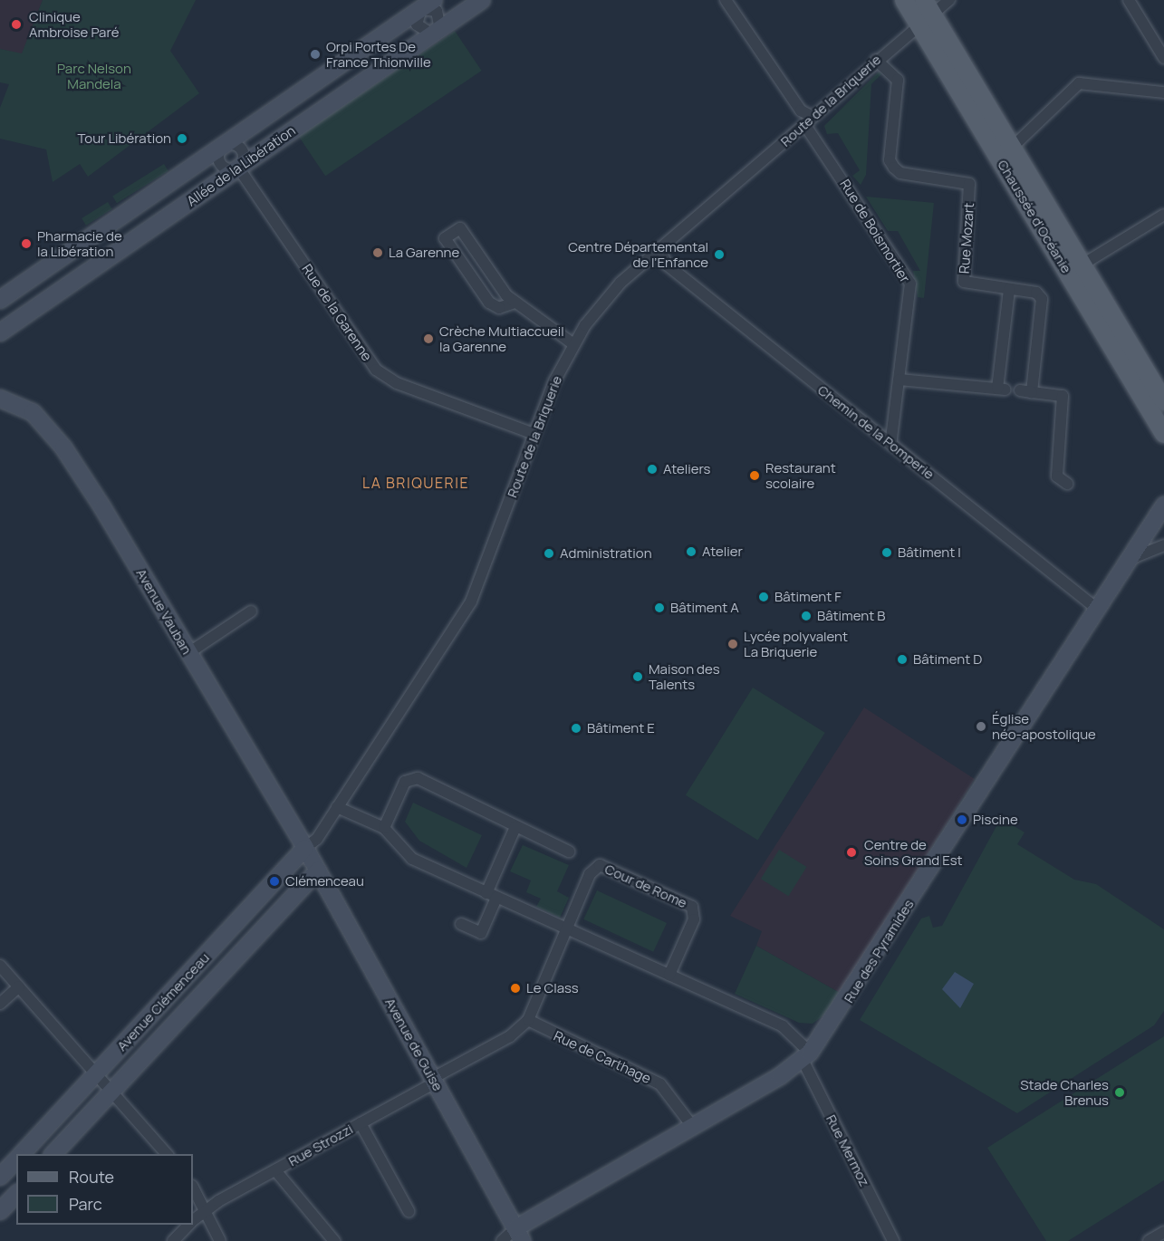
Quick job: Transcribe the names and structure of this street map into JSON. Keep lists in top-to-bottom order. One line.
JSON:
{"streets":{"main road":["Chaussée d'Océanie"],"street":["Route de la Briquerie","Allée de la Libération","Rue de Boismortier","Rue Mozart","Rue de la Garenne","Chemin de la Pomperie","Avenue Vauban","Cour de Rome","Rue des Pyramides","Avenue Clémenceau","Avenue de Guise","Rue de Carthage","Rue Strozzi","Rue Mermoz"]},"crossings":[["Route de la Briquerie","Chaussée d'Océanie"],["Route de la Briquerie","Rue de Boismortier"],["Route de la Briquerie","Rue Mozart"],["Route de la Briquerie","Rue de la Garenne"],["Route de la Briquerie","Chemin de la Pomperie"],["Route de la Briquerie","Avenue Vauban"],["Route de la Briquerie","Avenue Clémenceau"],["Route de la Briquerie","Avenue de Guise"],["Allée de la Libération","Rue de la Garenne"],["Rue de Boismortier","Chemin de la Pomperie"],["Chemin de la Pomperie","Rue des Pyramides"],["Avenue Vauban","Avenue Clémenceau"],["Avenue Vauban","Avenue de Guise"],["Rue des Pyramides","Avenue de Guise"],["Rue des Pyramides","Rue de Carthage"],["Rue des Pyramides","Rue Mermoz"],["Avenue Clémenceau","Avenue de Guise"],["Avenue de Guise","Rue Strozzi"],["Rue de Carthage","Rue Strozzi"]],"districts":["LA BRIQUERIE"],"parks":["Parc Nelson Mandela"],"places":["Clinique Ambroise Paré","Orpi Portes De France Thionville","Tour Libération","Pharmacie de la Libération","La Garenne","Centre Départemental de l’Enfance","Crèche Multiaccueil la Garenne","Ateliers","Restaurant scolaire","Atelier","Bâtiment I","Administration","Bâtiment F","Bâtiment A","Bâtiment B","Lycée polyvalent La Briquerie","Bâtiment D","Maison des Talents","Église néo-apostolique","Bâtiment E","Piscine","Centre de Soins Grand Est","Clémenceau","Le Class","Stade Charles Brenus"],"legend":["Route","Parc"]}
